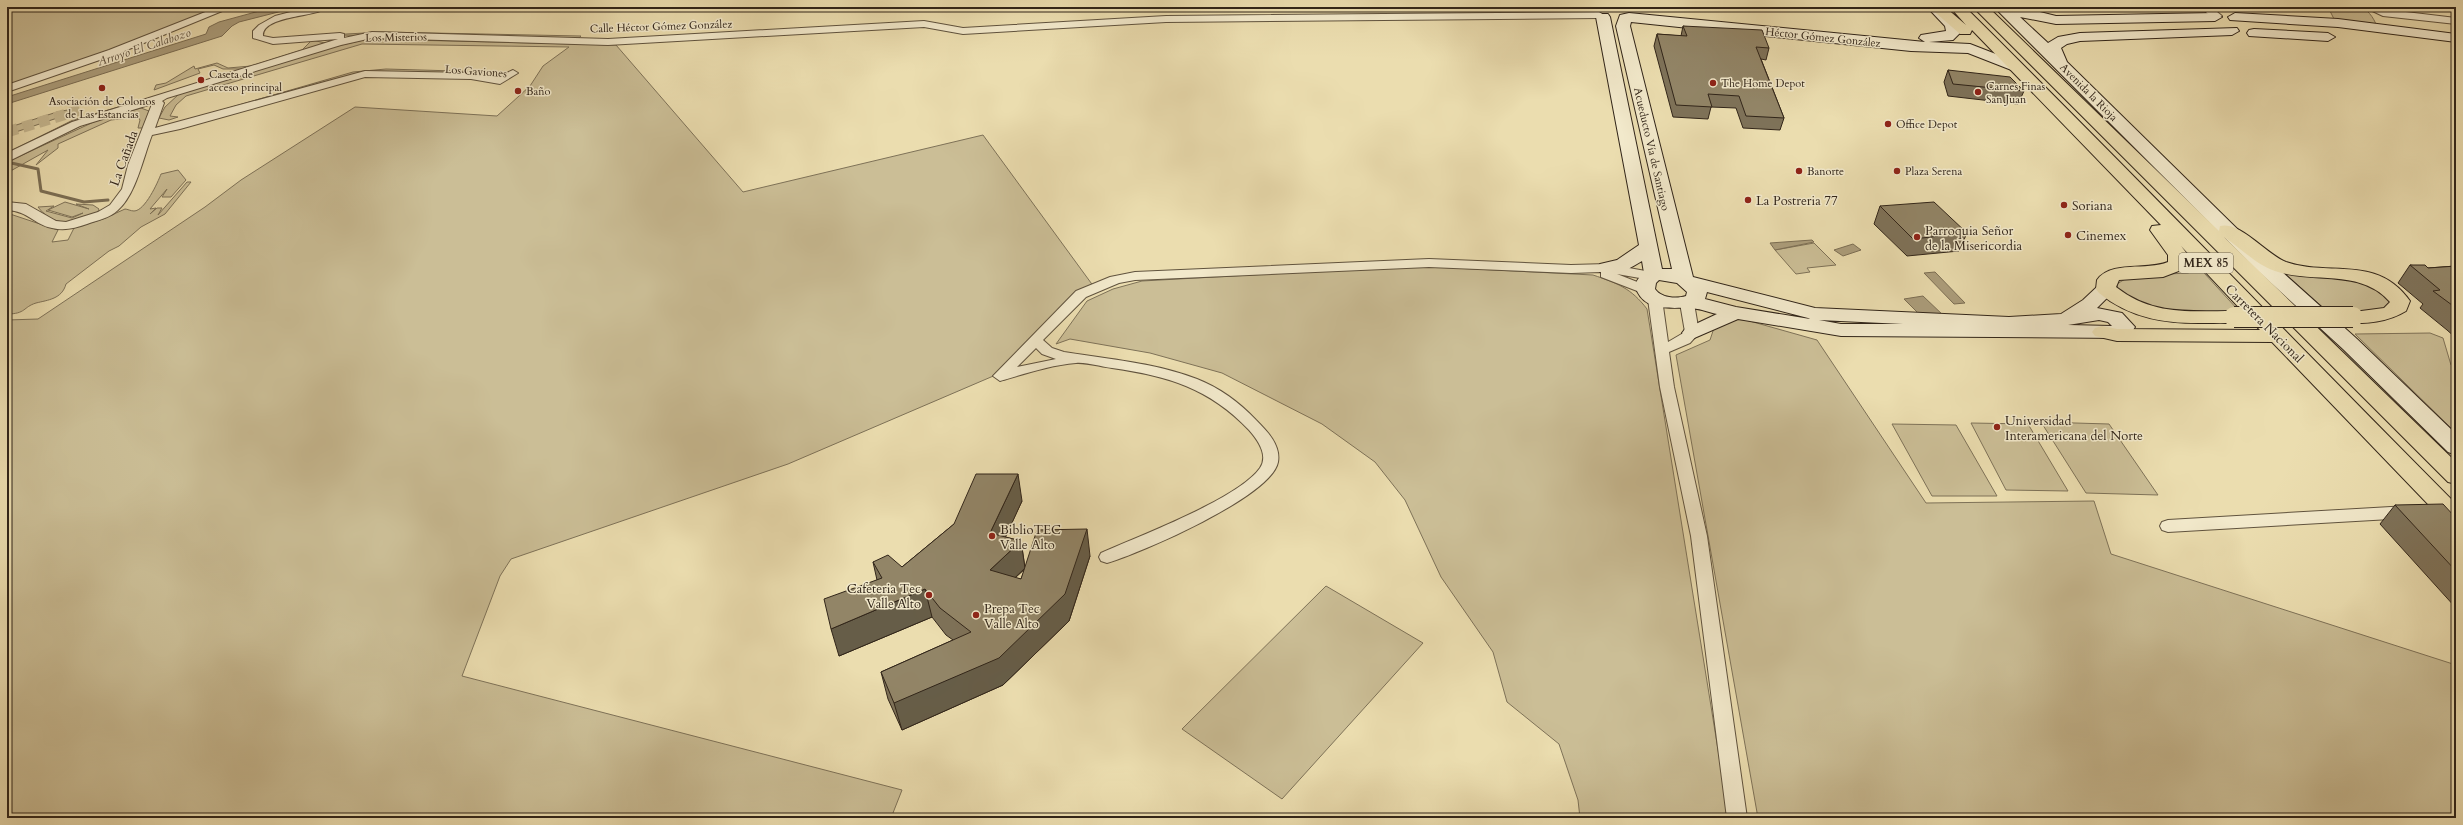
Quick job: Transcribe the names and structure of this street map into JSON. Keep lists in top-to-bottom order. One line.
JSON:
{"streets":{"highway":["MEX 85","Carretera Nacional"],"street":["Calle Héctor Gómez González","Los Misterios","Héctor Gómez González","Los Gaviones","Avenida la Rioja","Acueducto Vía de Santiago","La Cañada"]},"crossings":[["Calle Héctor Gómez González","Los Misterios"],["Calle Héctor Gómez González","Héctor Gómez González"],["Calle Héctor Gómez González","Acueducto Vía de Santiago"],["Héctor Gómez González","Acueducto Vía de Santiago"],["Héctor Gómez González","Carretera Nacional"],["Los Gaviones","La Cañada"]],"water":["Arroyo El Calabozo"],"places":["Caseta de acceso principal","The Home Depot","Asociación de Colonos de Las Estancias","Baño","Carnes Finas San Juan","Office Depot","Banorte","Plaza Serena","La Postreria 77","Soriana","Cinemex","Parroquia Señor de la Misericordia","Universidad Interamericana del Norte","BiblioTEC Valle Alto","Cafeteria Tec Valle Alto","Prepa Tec Valle Alto"]}
